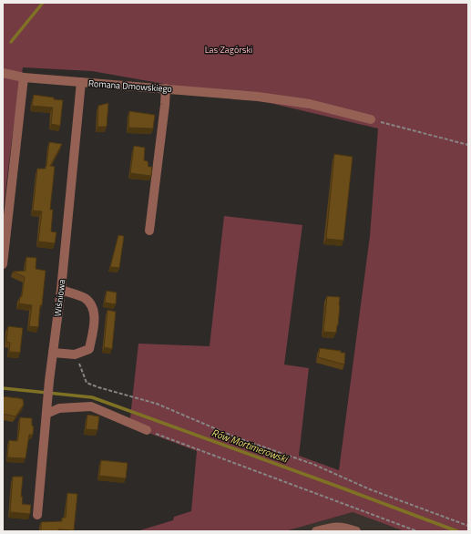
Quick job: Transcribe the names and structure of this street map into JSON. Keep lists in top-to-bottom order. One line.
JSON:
{"streets":{"street":["Romana Dmowskiego","Wiśniowa"]},"crossings":[["Romana Dmowskiego","Wiśniowa"]],"water":["Rów Mortimerowski"],"parks":["Las Zagórski"]}
